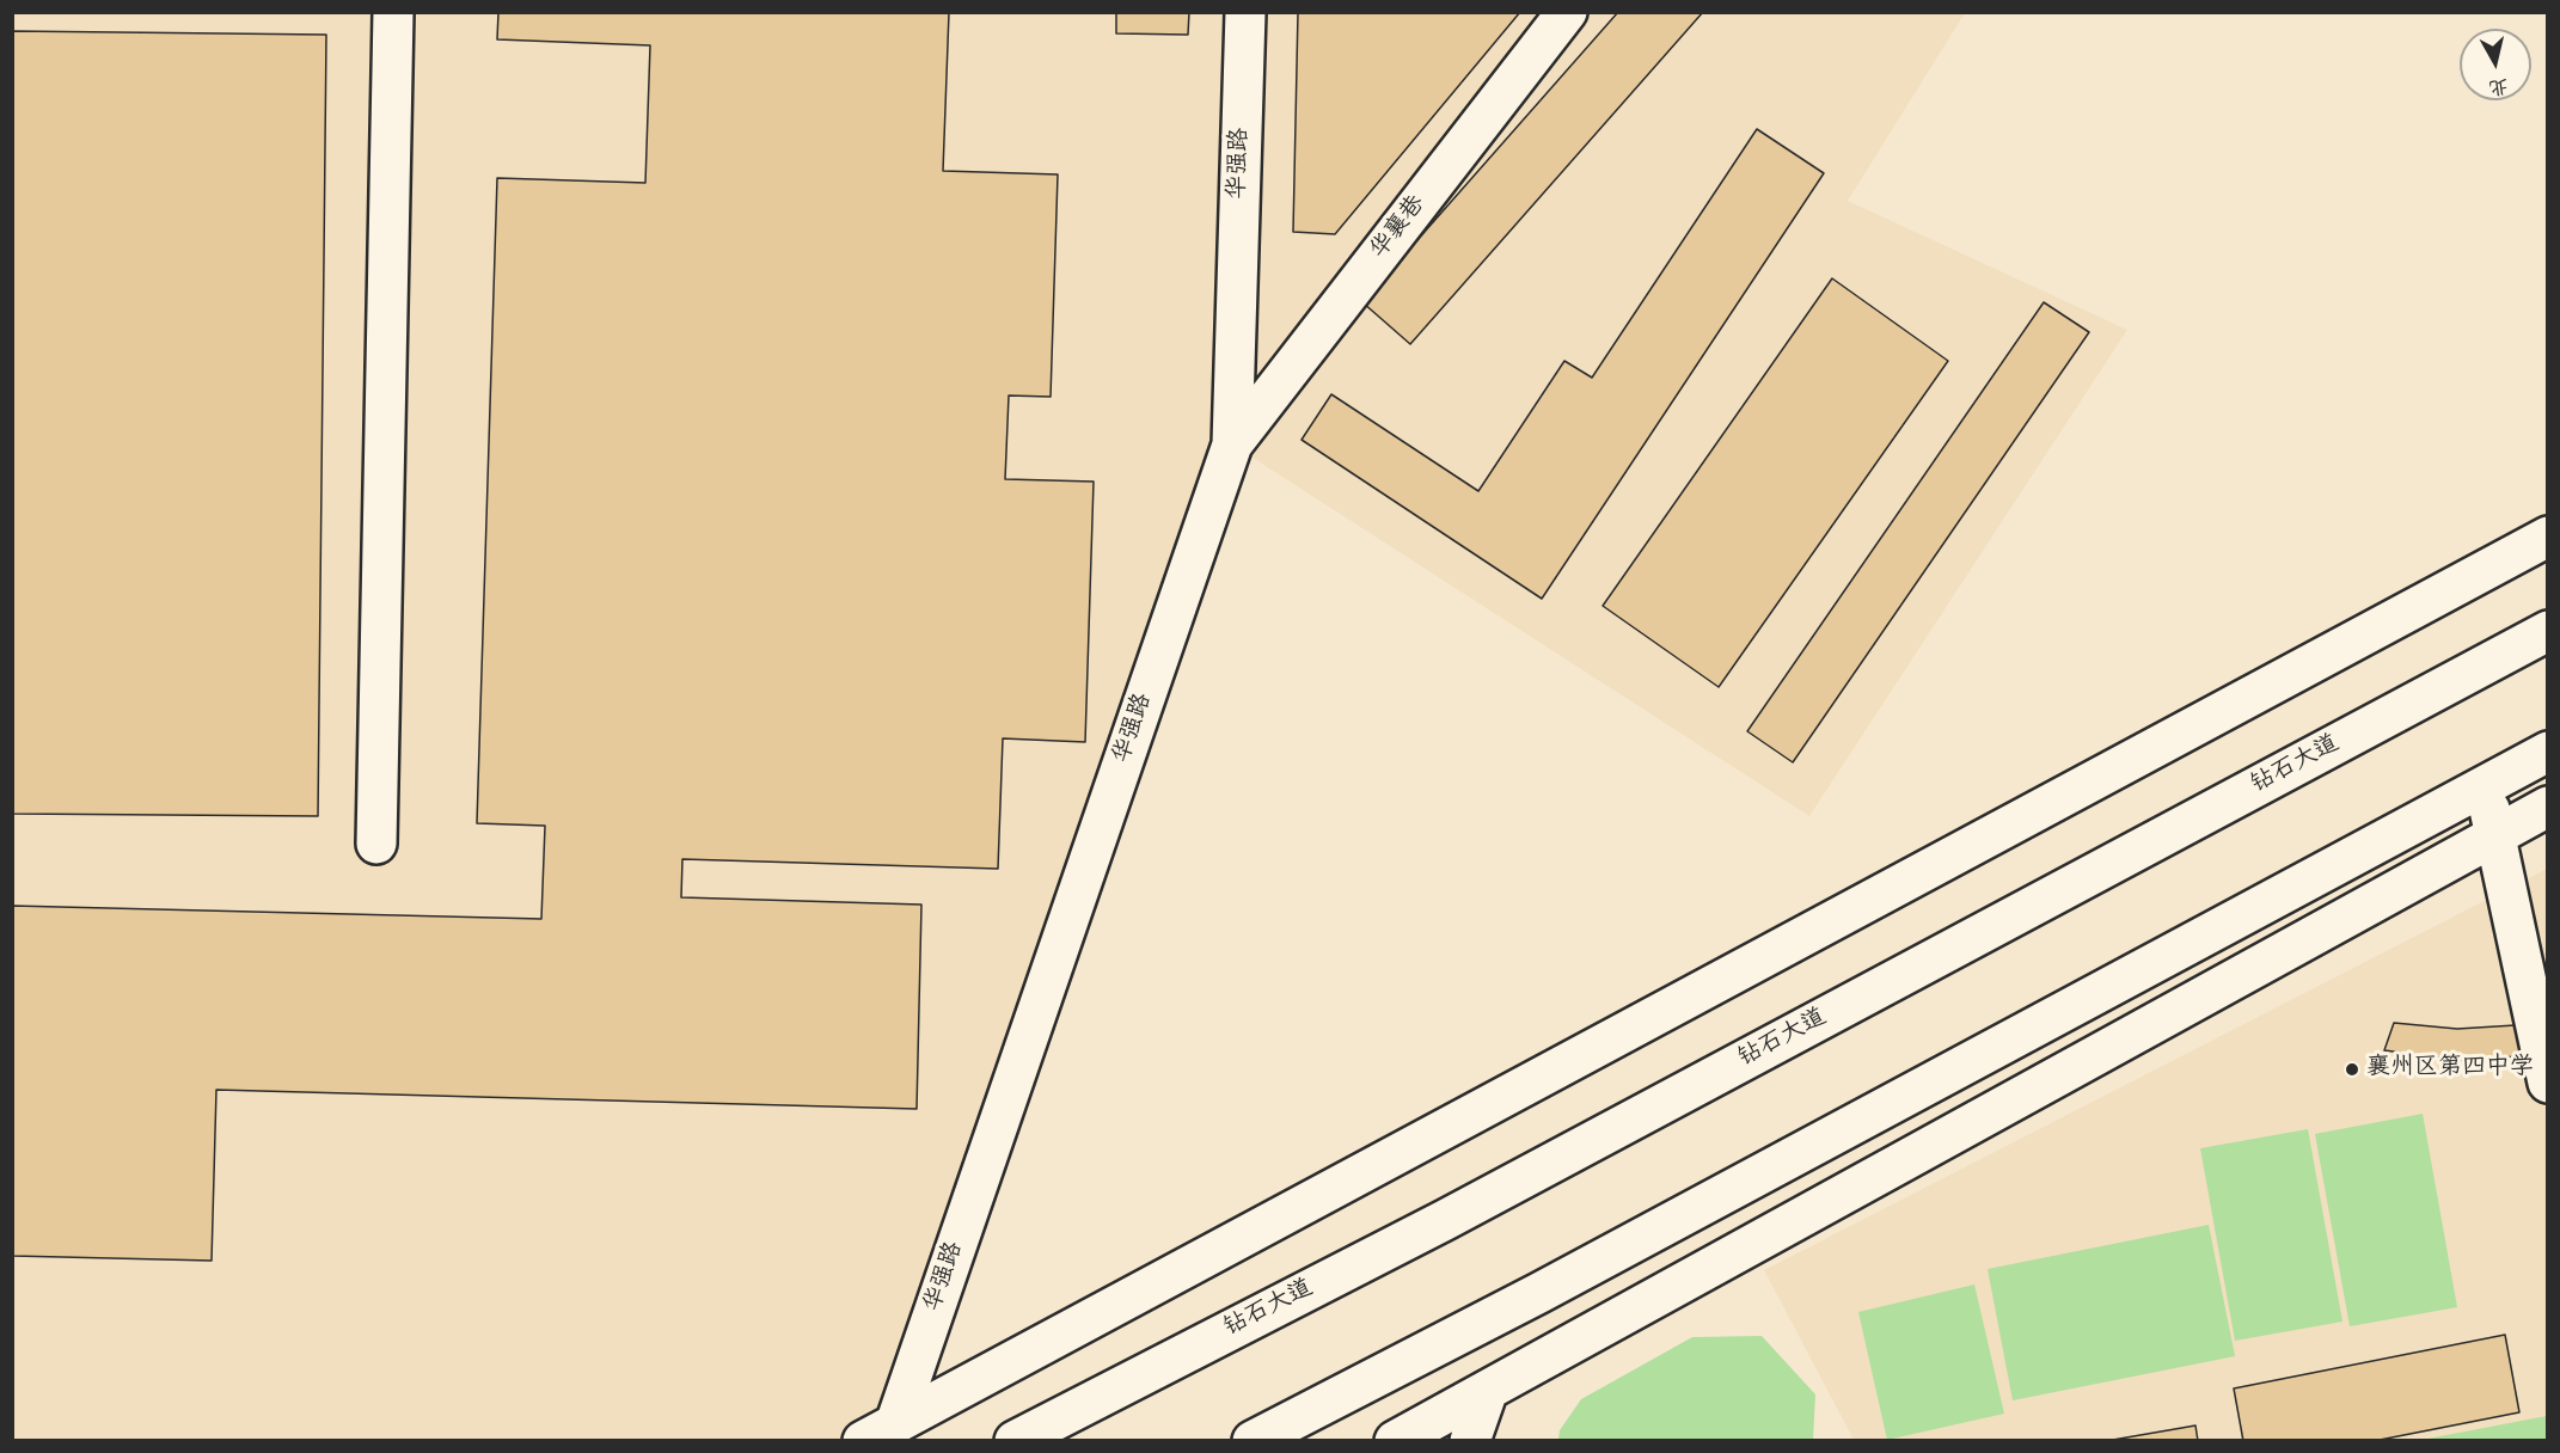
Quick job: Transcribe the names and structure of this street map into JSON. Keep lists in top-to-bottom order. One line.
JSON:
{"streets":{"main road":["华强路","华襄巷","钻石大道"]},"crossings":[["华强路","华襄巷"]],"places":["襄州区第四中学"],"north":"bottom"}
